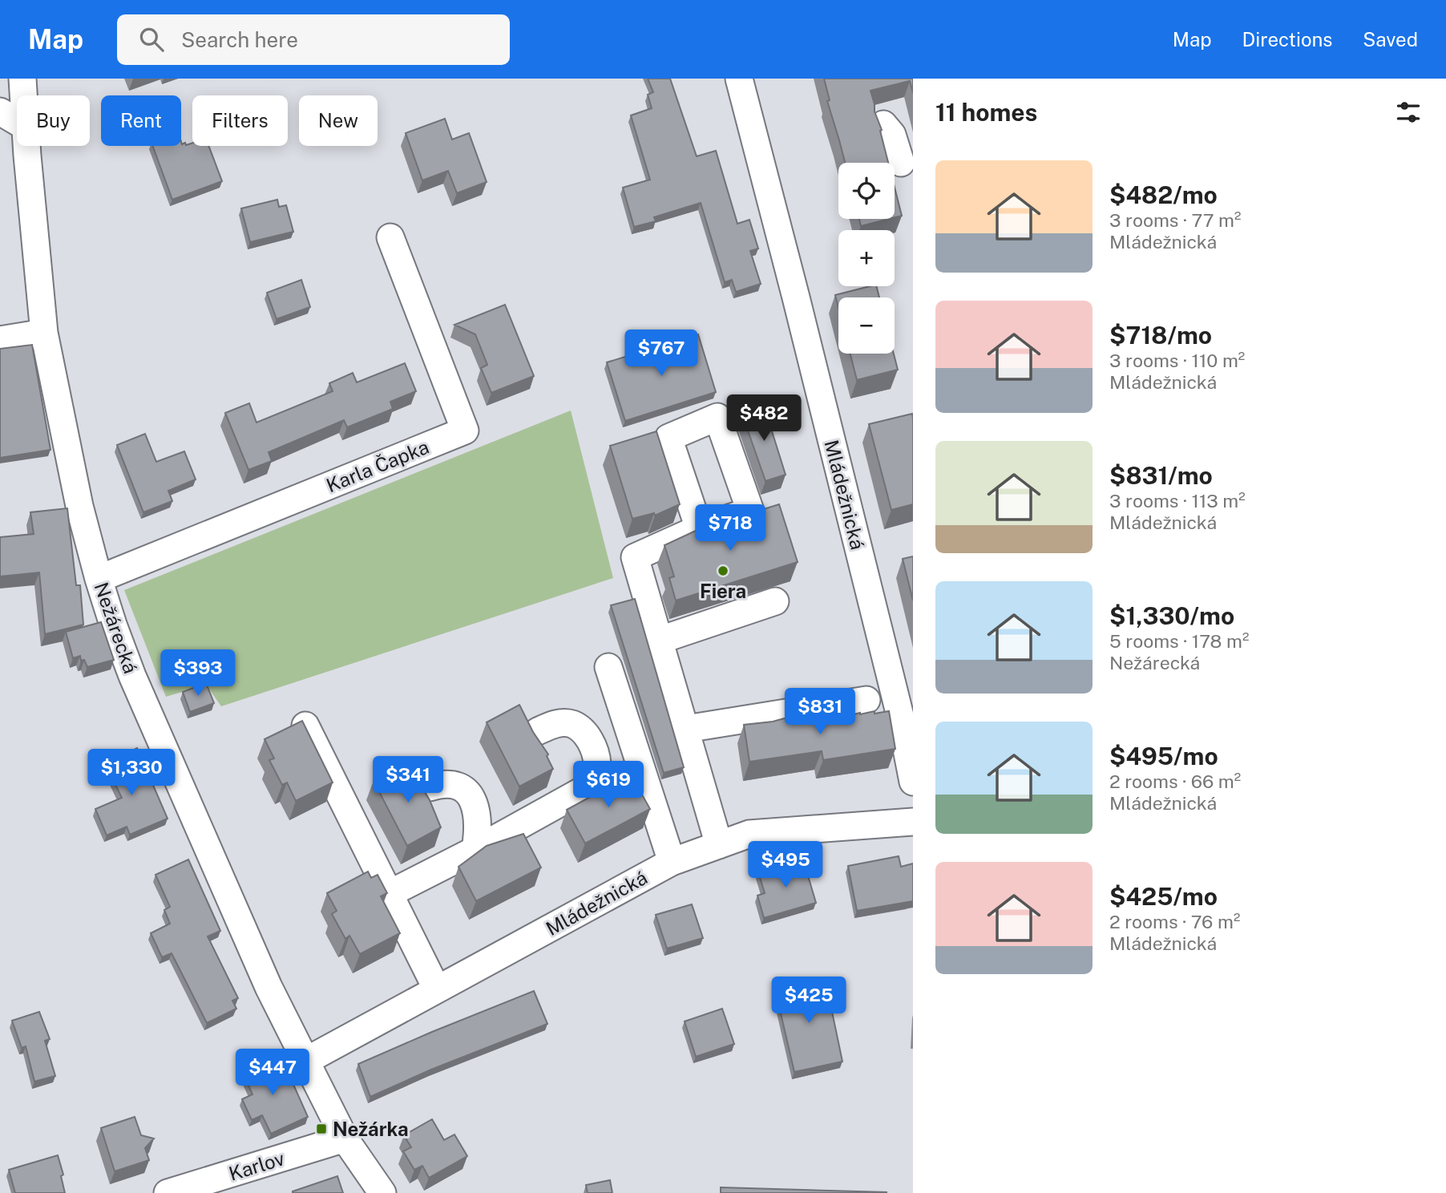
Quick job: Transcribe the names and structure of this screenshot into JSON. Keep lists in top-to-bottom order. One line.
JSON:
{"streets":{"street":["Karla Čapka","Mládežnická","Nežárecká","Karlov"]},"crossings":[["Karla Čapka","Nežárecká"],["Mládežnická","Nežárecká"],["Nežárecká","Karlov"]],"places":{"other":["Fiera"],"transit":["Nežárka"]},"page":{"header":"Map","search":"Search here","nav":["Map","Directions","Saved"],"heading":"11 homes","chip":["Buy","Rent","Filters","New"],"list":[{"name":"$482/mo","note":"3 rooms · 77 m² · Mládežnická"},{"name":"$718/mo","note":"3 rooms · 110 m² · Mládežnická"},{"name":"$831/mo","note":"3 rooms · 113 m² · Mládežnická"},{"name":"$1,330/mo","note":"5 rooms · 178 m² · Nežárecká"},{"name":"$495/mo","note":"2 rooms · 66 m² · Mládežnická"},{"name":"$425/mo","note":"2 rooms · 76 m² · Mládežnická"}],"map_buttons":["+","−"],"price":["$767","$482","$718","$393","$831","$1,330","$341","$619","$495","$425","$447"]}}
